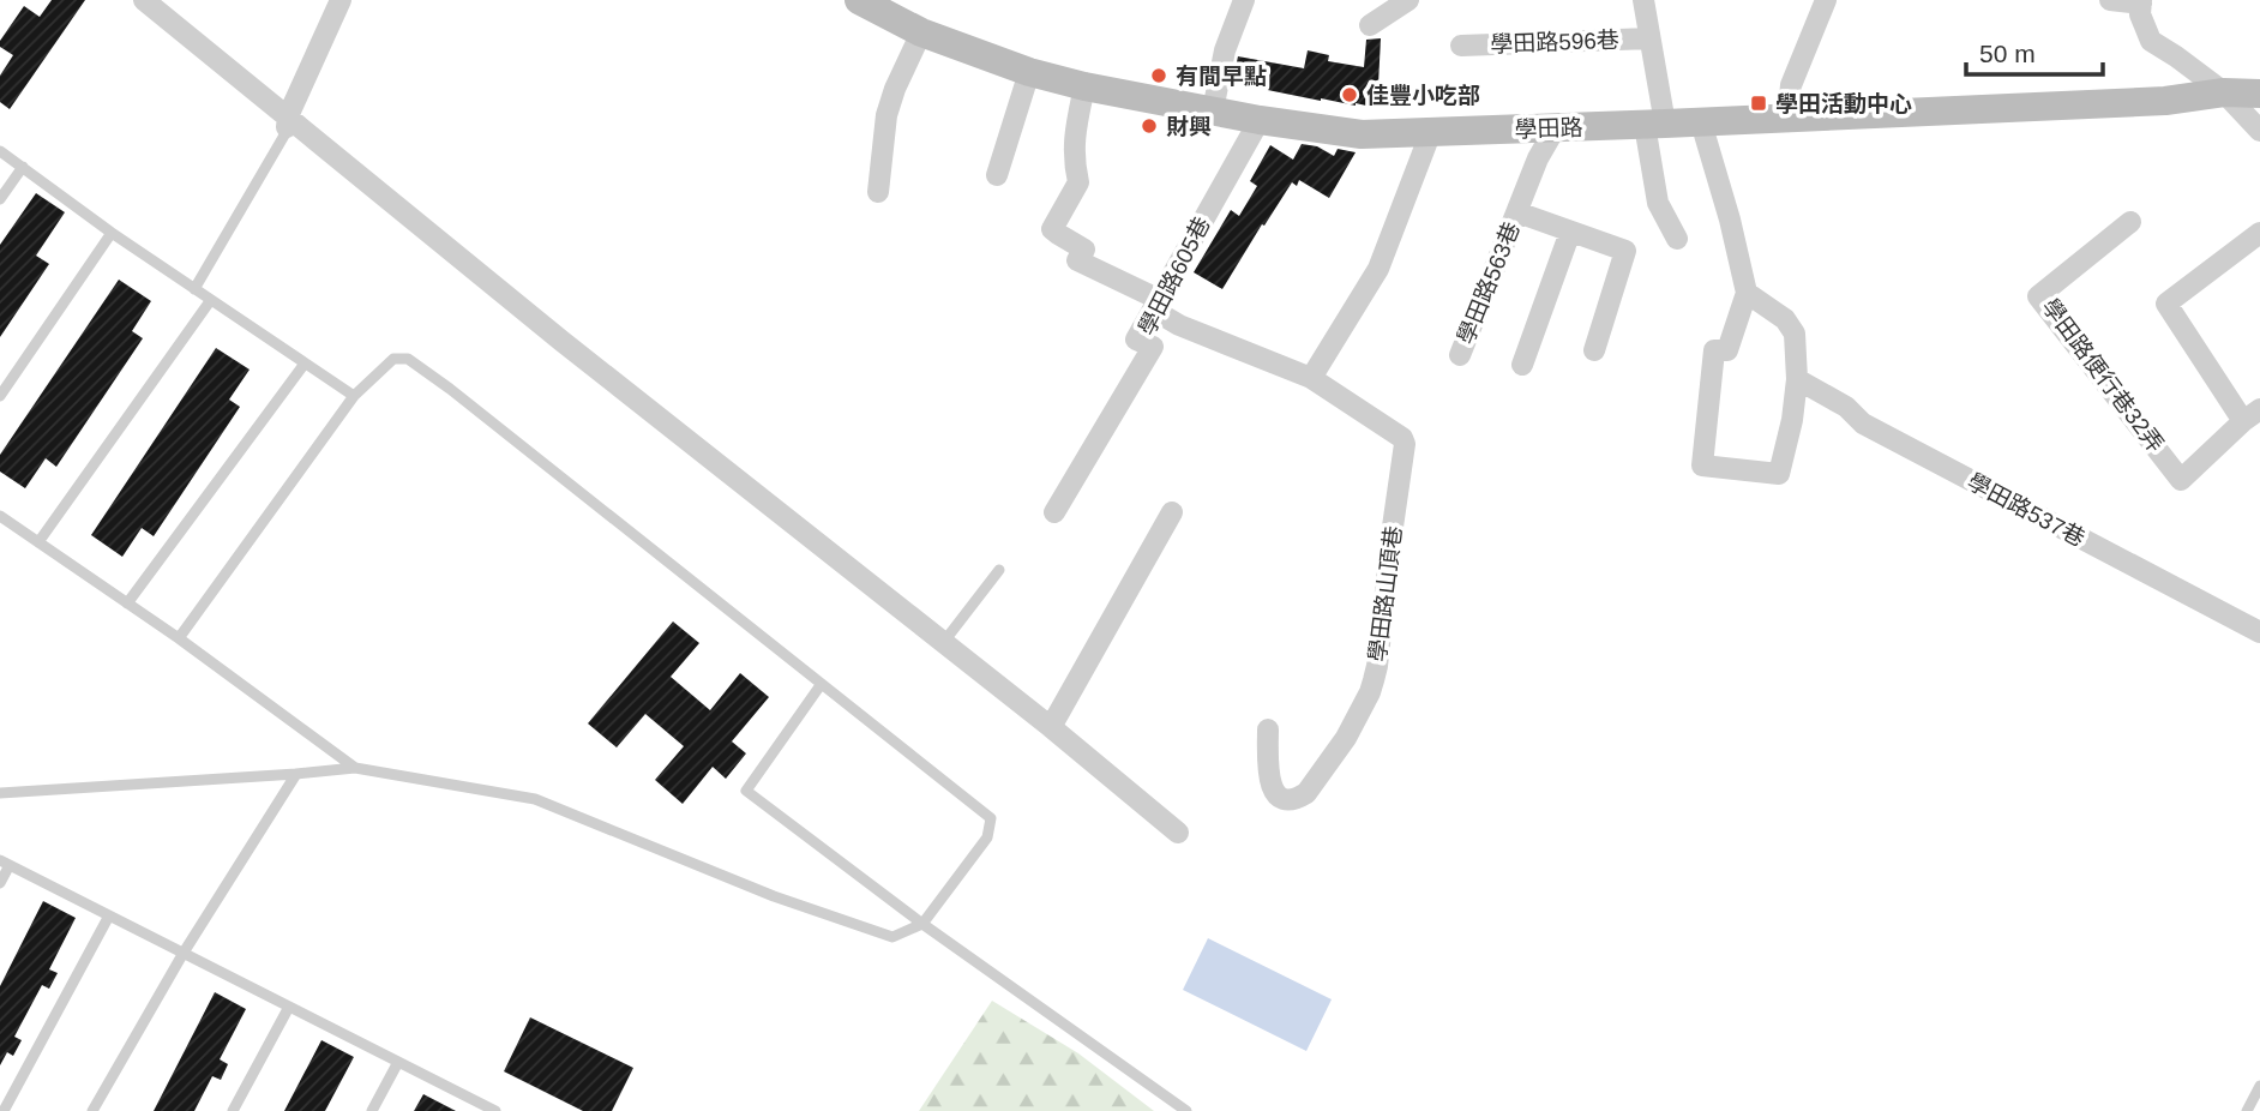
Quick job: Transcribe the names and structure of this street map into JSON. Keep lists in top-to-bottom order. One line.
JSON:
{"streets":{"main road":["學田路"],"street":["學田路596巷","學田路605巷","學田路563巷","學田路便行巷32弄","學田路537巷","學田路山頂巷"]},"crossings":[["學田路","學田路605巷"],["學田路","學田路563巷"],["學田路","學田路山頂巷"],["學田路605巷","學田路山頂巷"]],"places":{"other":["有間早點","佳豐小吃部","財興"],"transit":["學田活動中心"]},"scale_bar":"50 m"}
